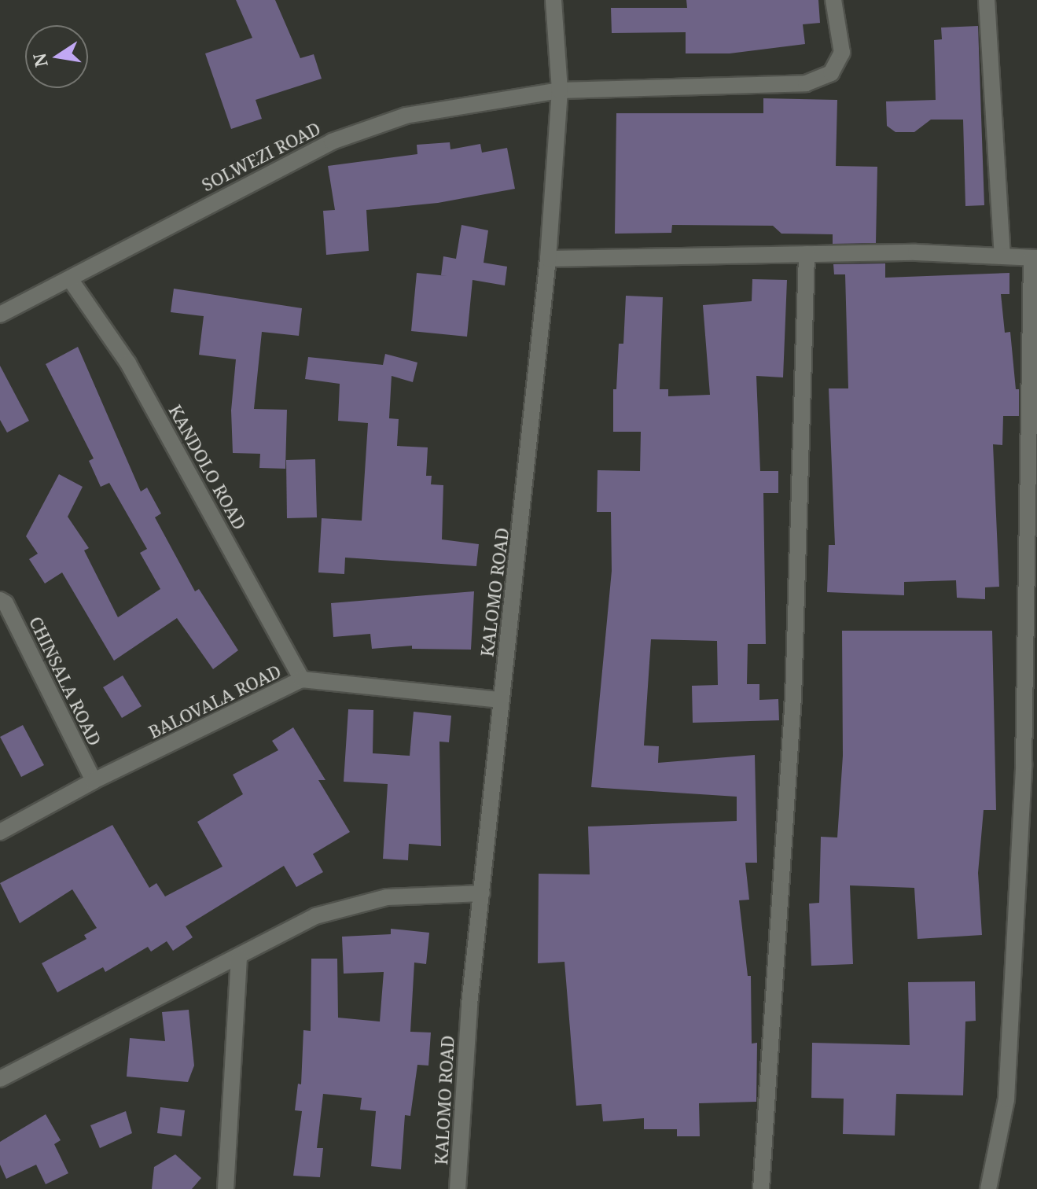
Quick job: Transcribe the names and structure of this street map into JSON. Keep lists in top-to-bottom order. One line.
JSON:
{"streets":{"street":["SOLWEZI ROAD","KANDOLO ROAD","KALOMO ROAD","CHINSALA ROAD","BALOVALA ROAD"]},"crossings":[["SOLWEZI ROAD","KANDOLO ROAD"],["SOLWEZI ROAD","KALOMO ROAD"],["KANDOLO ROAD","BALOVALA ROAD"],["KALOMO ROAD","BALOVALA ROAD"],["CHINSALA ROAD","BALOVALA ROAD"]],"north":"left"}
